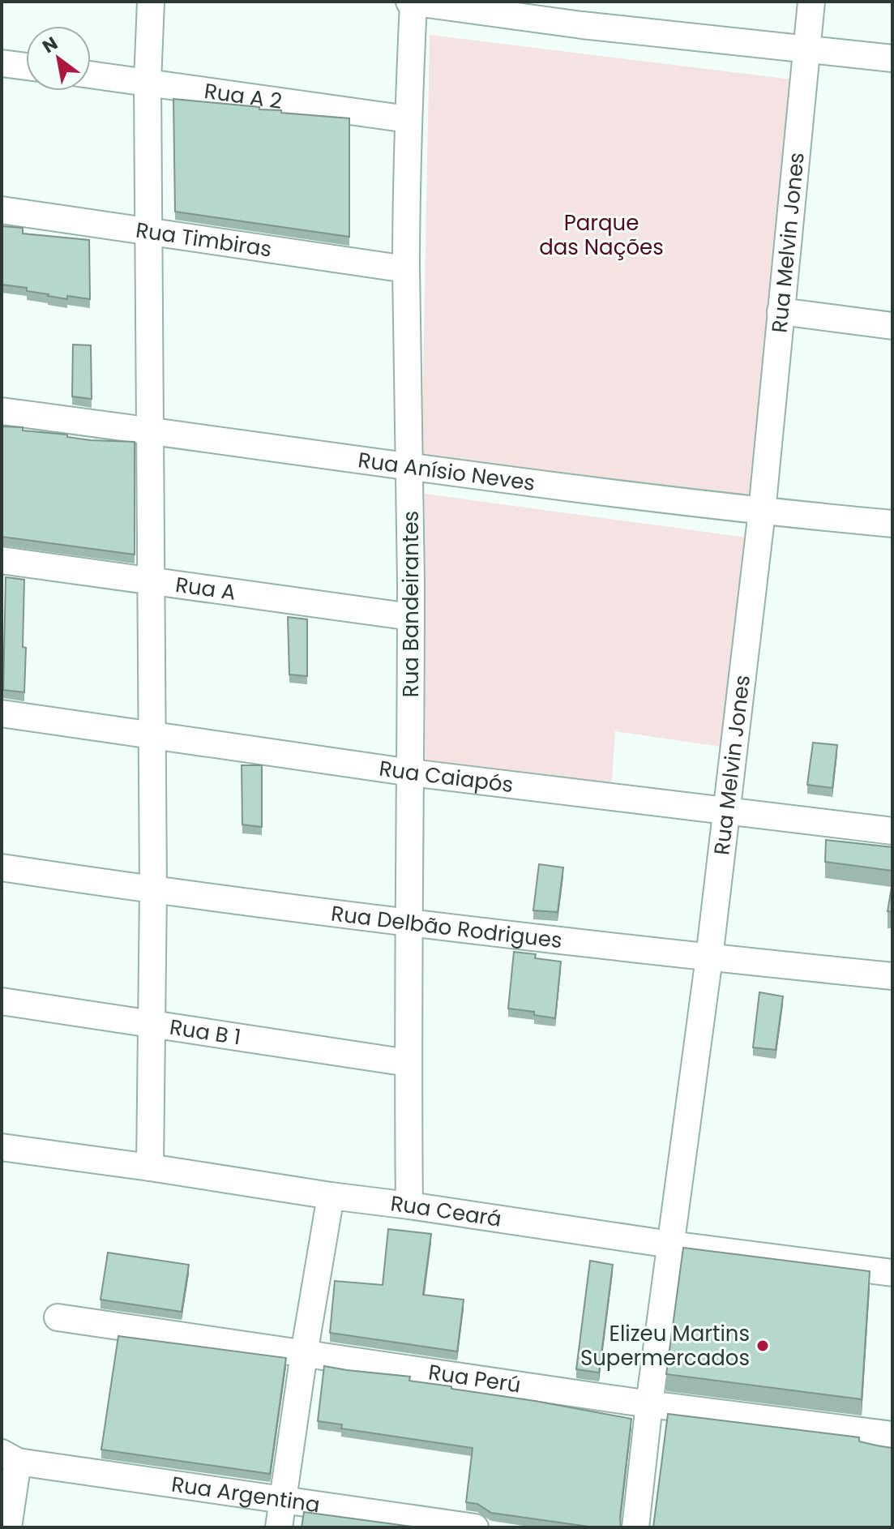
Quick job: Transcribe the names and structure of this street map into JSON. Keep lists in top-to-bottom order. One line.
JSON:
{"streets":{"street":["Rua A 2","Rua Timbiras","Rua Melvin Jones","Rua Anísio Neves","Rua A","Rua Bandeirantes","Rua Caiapós","Rua Delbão Rodrigues","Rua B 1","Rua Ceará","Rua Perú","Rua Argentina"]},"crossings":[["Rua A 2","Rua Bandeirantes"],["Rua Timbiras","Rua Bandeirantes"],["Rua Melvin Jones","Rua Anísio Neves"],["Rua Melvin Jones","Rua Caiapós"],["Rua Melvin Jones","Rua Delbão Rodrigues"],["Rua Melvin Jones","Rua Ceará"],["Rua Melvin Jones","Rua Perú"],["Rua Anísio Neves","Rua Bandeirantes"],["Rua A","Rua Bandeirantes"],["Rua Bandeirantes","Rua Caiapós"],["Rua Bandeirantes","Rua Delbão Rodrigues"],["Rua Bandeirantes","Rua B 1"],["Rua Bandeirantes","Rua Ceará"]],"parks":["Parque das Nações"],"places":["Elizeu Martins Supermercados"],"north":"top left"}
